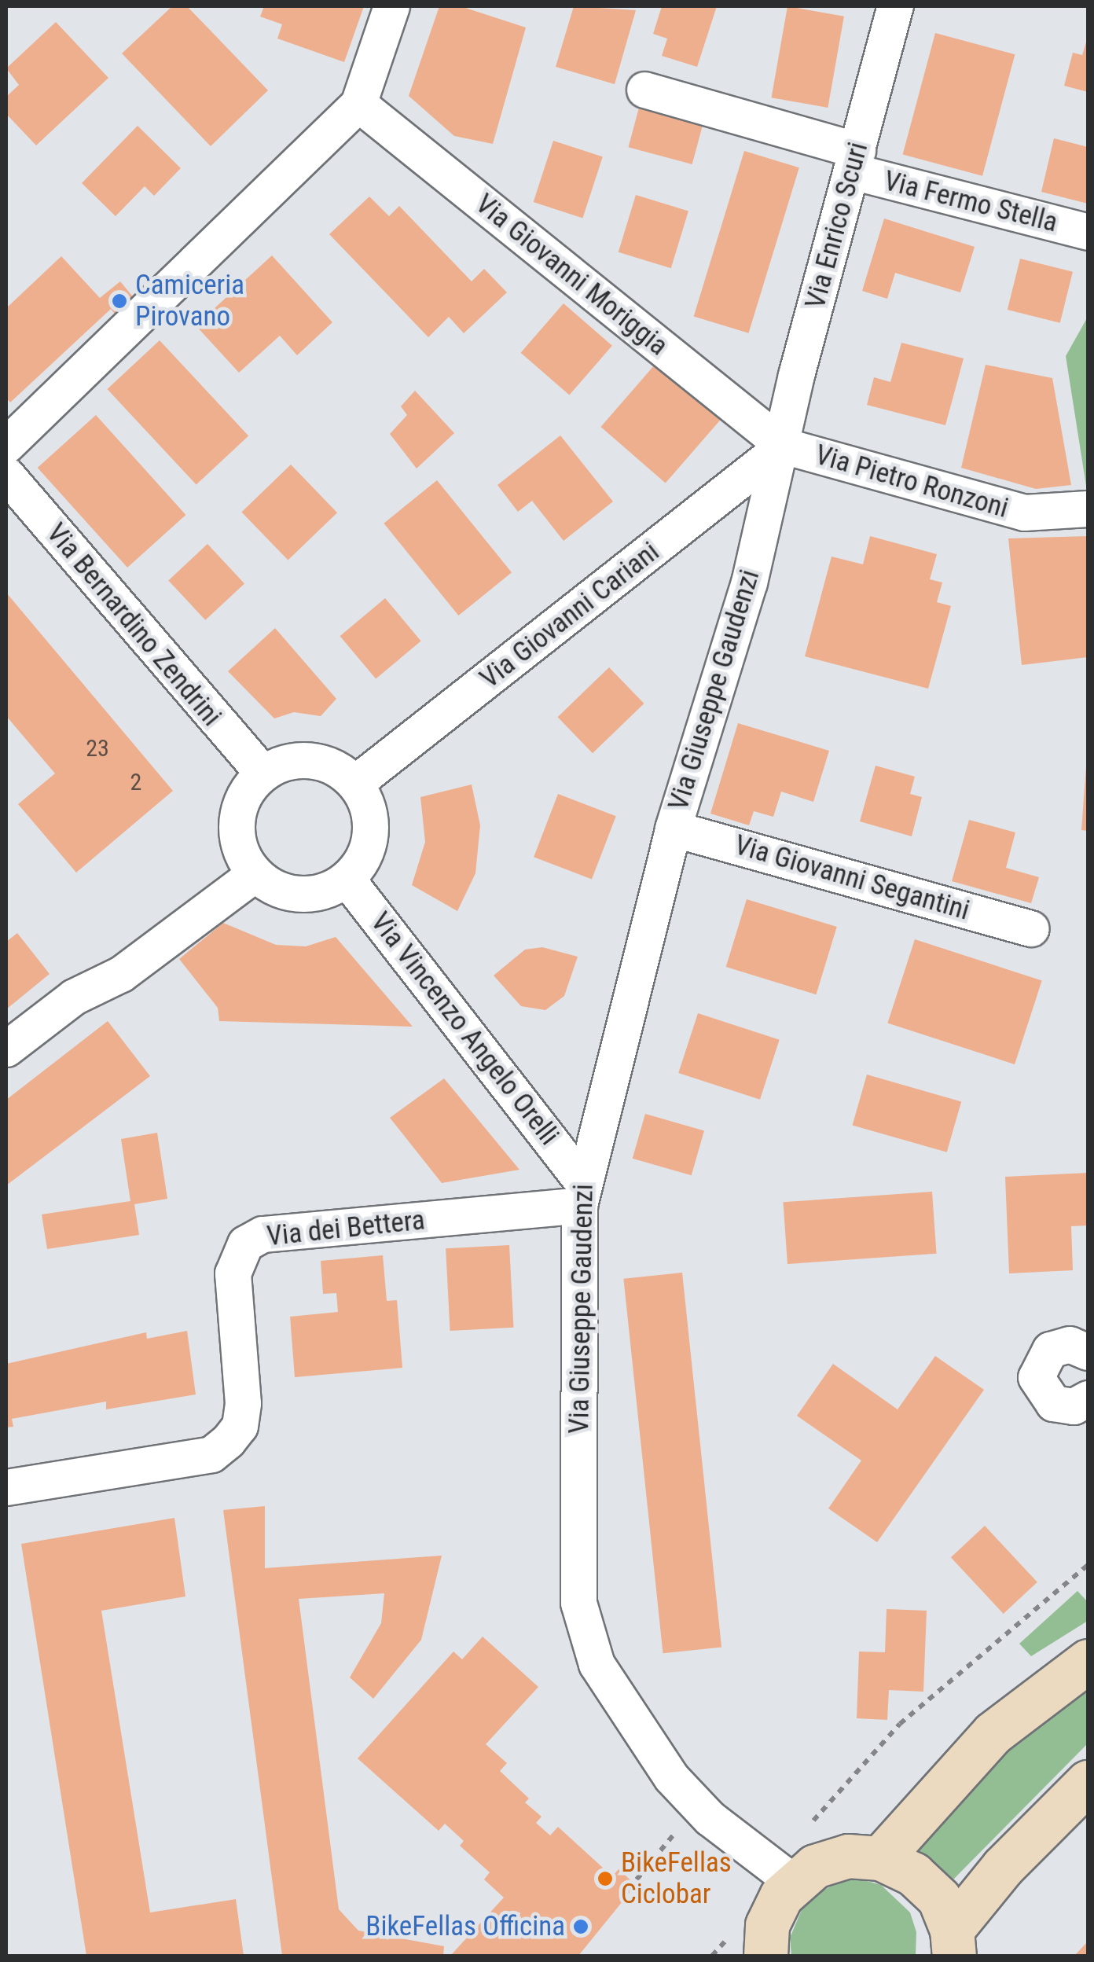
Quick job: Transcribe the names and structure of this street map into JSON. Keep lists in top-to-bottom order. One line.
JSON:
{"streets":{"street":["Via Fermo Stella","Via Enrico Scuri","Via Giovanni Moriggia","Via Pietro Ronzoni","Via Giovanni Cariani","Via Bernardino Zendrini","Via Giuseppe Gaudenzi","Via Giovanni Segantini","Via Vincenzo Angelo Orelli","Via dei Bettera"]},"crossings":[["Via Fermo Stella","Via Enrico Scuri"],["Via Enrico Scuri","Via Giovanni Moriggia"],["Via Enrico Scuri","Via Pietro Ronzoni"],["Via Enrico Scuri","Via Giovanni Cariani"],["Via Enrico Scuri","Via Giuseppe Gaudenzi"],["Via Giovanni Moriggia","Via Pietro Ronzoni"],["Via Giovanni Moriggia","Via Giovanni Cariani"],["Via Giovanni Moriggia","Via Giuseppe Gaudenzi"],["Via Pietro Ronzoni","Via Giovanni Cariani"],["Via Pietro Ronzoni","Via Giuseppe Gaudenzi"],["Via Giovanni Cariani","Via Bernardino Zendrini"],["Via Giovanni Cariani","Via Giuseppe Gaudenzi"],["Via Giovanni Cariani","Via Vincenzo Angelo Orelli"],["Via Bernardino Zendrini","Via Vincenzo Angelo Orelli"],["Via Giuseppe Gaudenzi","Via Giovanni Segantini"],["Via Giuseppe Gaudenzi","Via Vincenzo Angelo Orelli"],["Via Giuseppe Gaudenzi","Via dei Bettera"],["Via Vincenzo Angelo Orelli","Via dei Bettera"]],"places":["Camiceria Pirovano","BikeFellas Ciclobar","BikeFellas Officina"],"house_numbers":["23","2"]}
